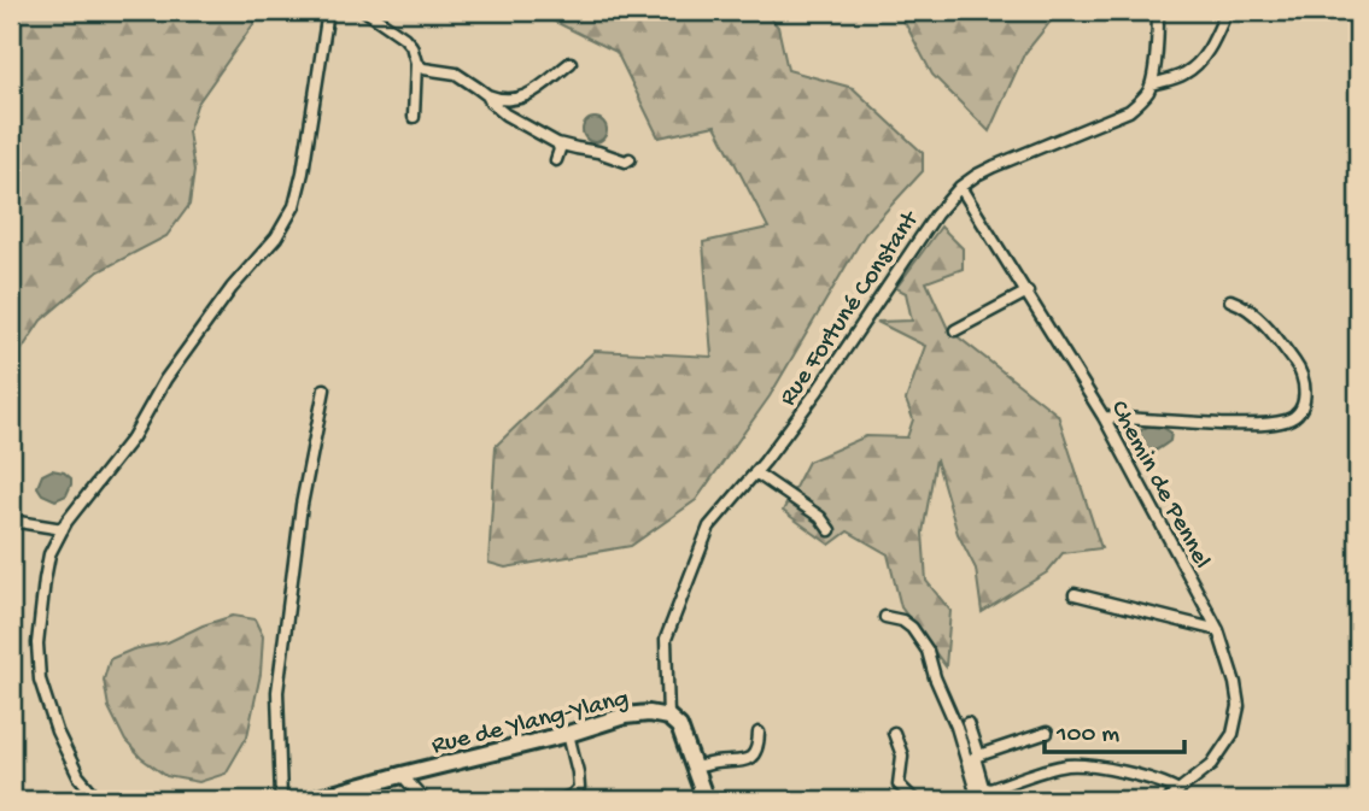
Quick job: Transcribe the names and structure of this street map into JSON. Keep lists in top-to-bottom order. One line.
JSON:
{"streets":{"street":["Rue Fortuné Constant","Chemin de Pennel","Rue de Ylang-Ylang"]},"crossings":[["Rue Fortuné Constant","Chemin de Pennel"],["Rue Fortuné Constant","Rue de Ylang-Ylang"]],"scale_bar":"100 m"}
